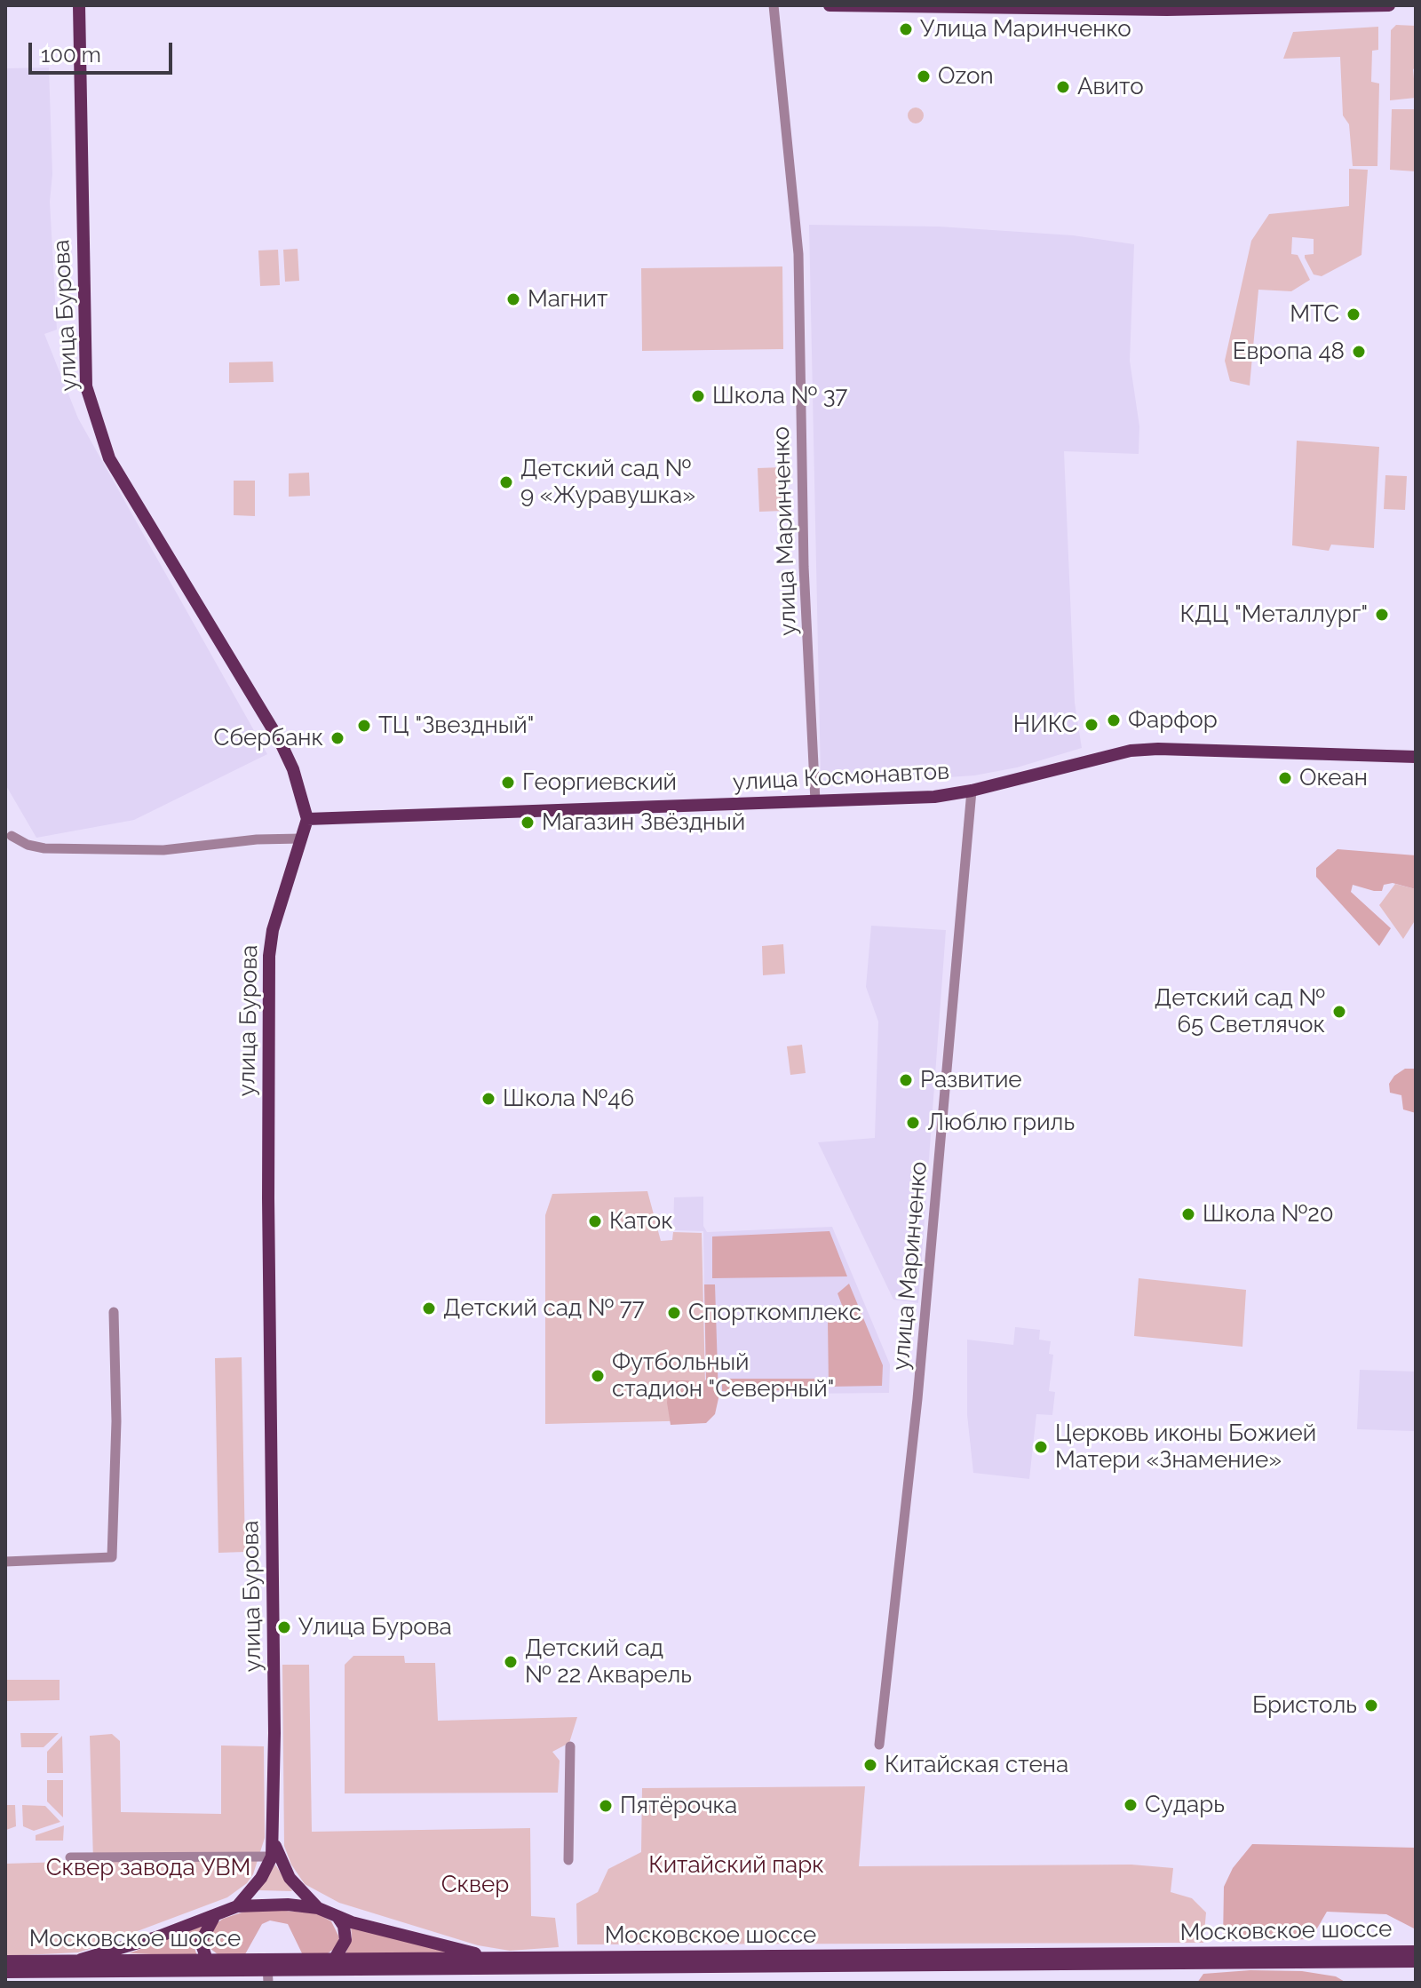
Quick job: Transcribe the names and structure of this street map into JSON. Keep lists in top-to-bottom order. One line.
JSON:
{"streets":{"main road":["улица Бурова","улица Космонавтов","Московское шоссе"],"street":["улица Маринченко"]},"crossings":[["улица Бурова","улица Космонавтов"],["улица Маринченко","улица Космонавтов"]],"parks":["Китайский парк","Сквер завода УВМ","Сквер"],"places":["Улица Маринченко","Ozon","Авито","Магнит","МТС","Европа 48","Школа № 37","Детский сад № 9 «Журавушка»","КДЦ \"Металлург\"","Фарфор","НИКС","ТЦ \"Звездный\"","Сбербанк","Океан","Георгиевский","Магазин Звёздный","Детский сад № 65 Светлячок","Развитие","Школа №46","Люблю гриль","Школа №20","Каток","Детский сад № 77","Спорткомплекс","Футбольный стадион \"Северный\"","Церковь иконы Божией Матери «Знамение»","Улица Бурова","Детский сад № 22 Акварель","Бристоль","Китайская стена","Сударь","Пятёрочка"],"scale_bar":"100 m"}
